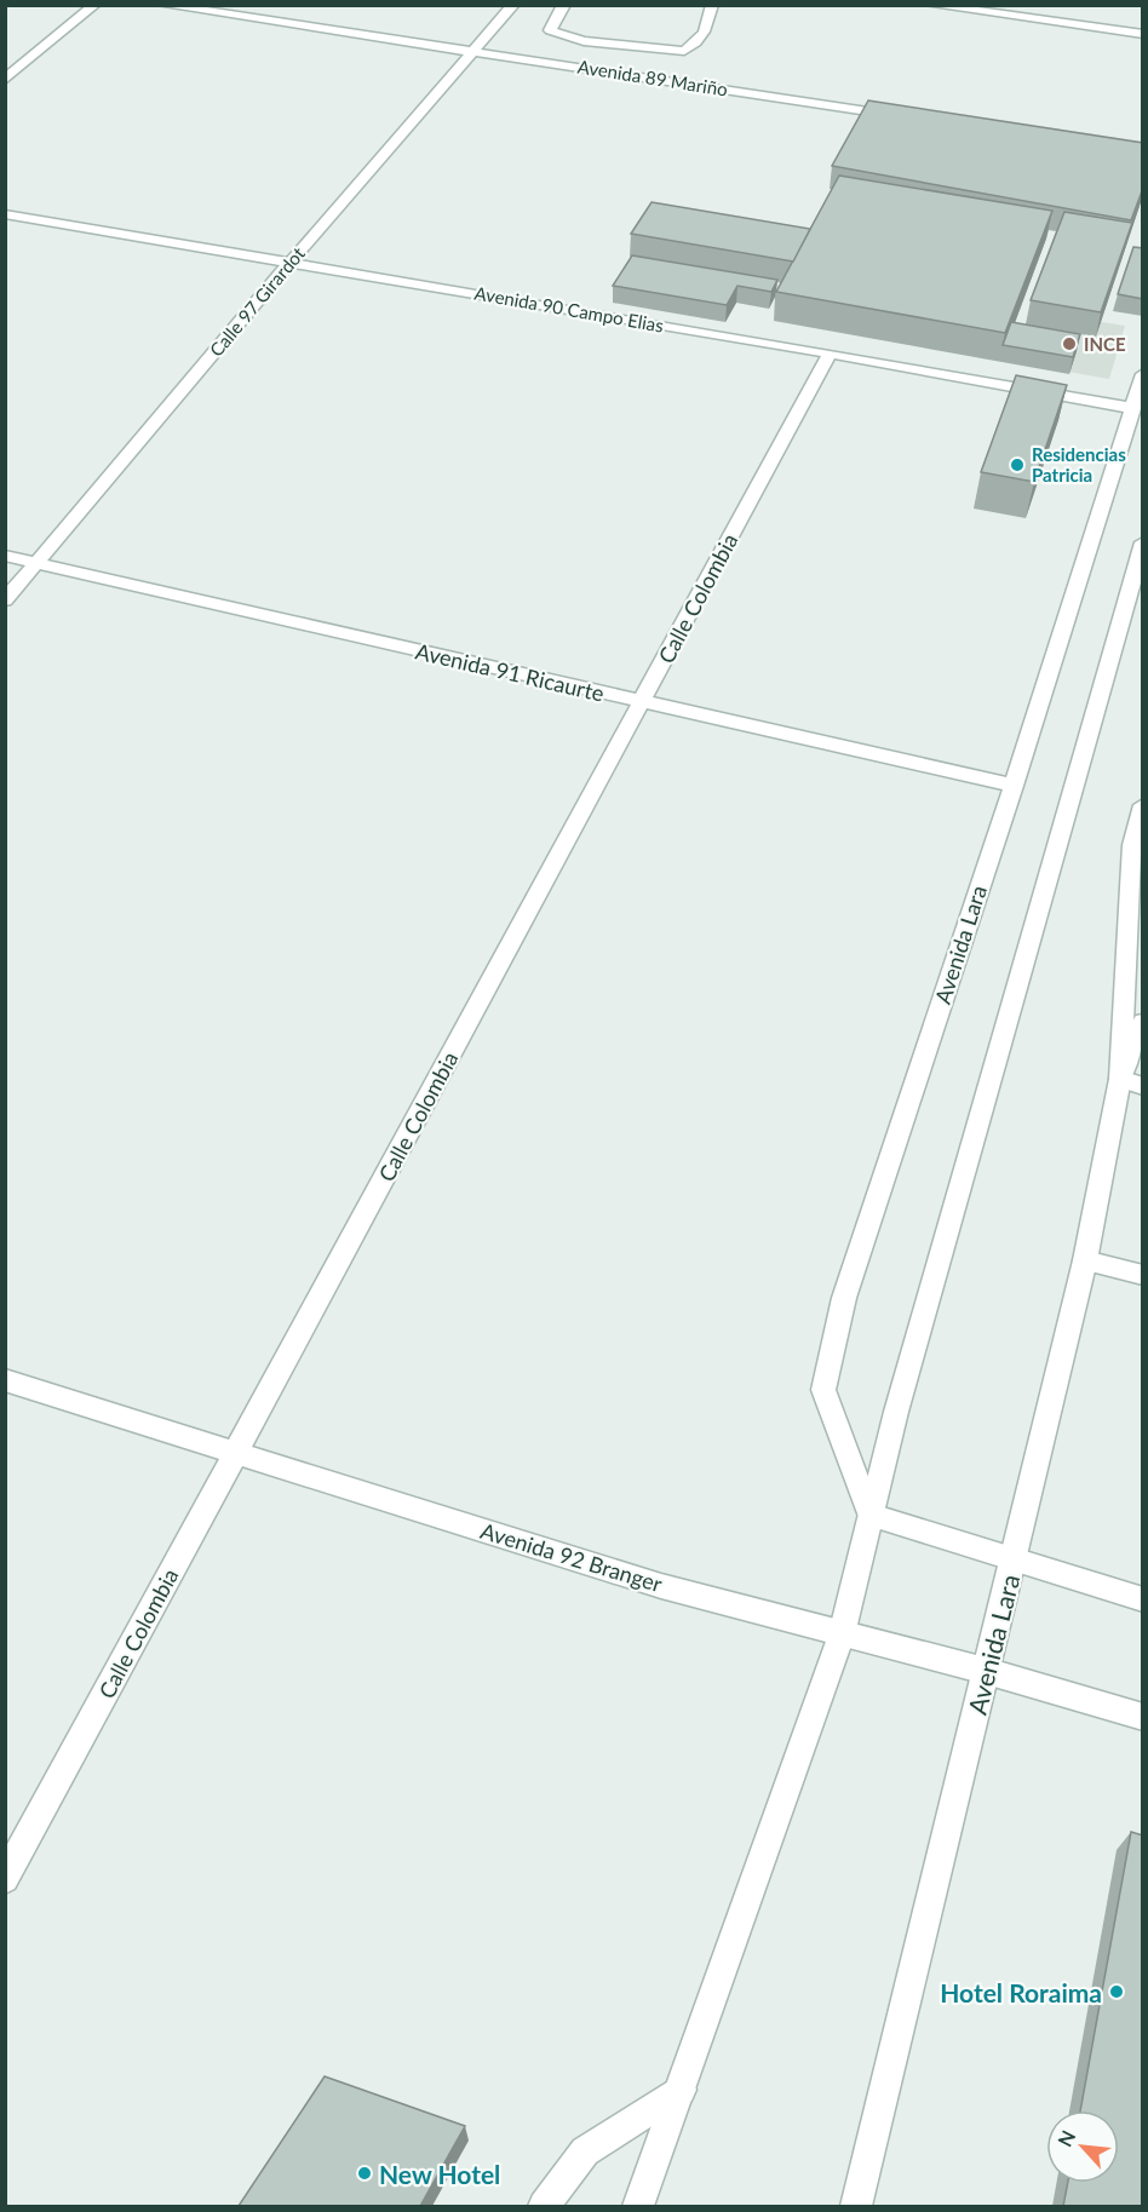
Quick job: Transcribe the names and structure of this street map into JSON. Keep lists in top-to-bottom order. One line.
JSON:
{"streets":{"street":["Avenida 89 Mariño","Calle 97 Girardot","Avenida 90 Campo Elias","Calle Colombia","Avenida 91 Ricaurte","Avenida Lara","Avenida 92 Branger"]},"crossings":[["Avenida 89 Mariño","Calle 97 Girardot"],["Calle 97 Girardot","Avenida 90 Campo Elias"],["Calle 97 Girardot","Avenida 91 Ricaurte"],["Avenida 90 Campo Elias","Calle Colombia"],["Avenida 90 Campo Elias","Avenida Lara"],["Calle Colombia","Avenida 91 Ricaurte"],["Calle Colombia","Avenida 92 Branger"],["Avenida 91 Ricaurte","Avenida Lara"],["Avenida Lara","Avenida 92 Branger"]],"places":["INCE","Residencias Patricia","Hotel Roraima","New Hotel"],"north":"top left"}
